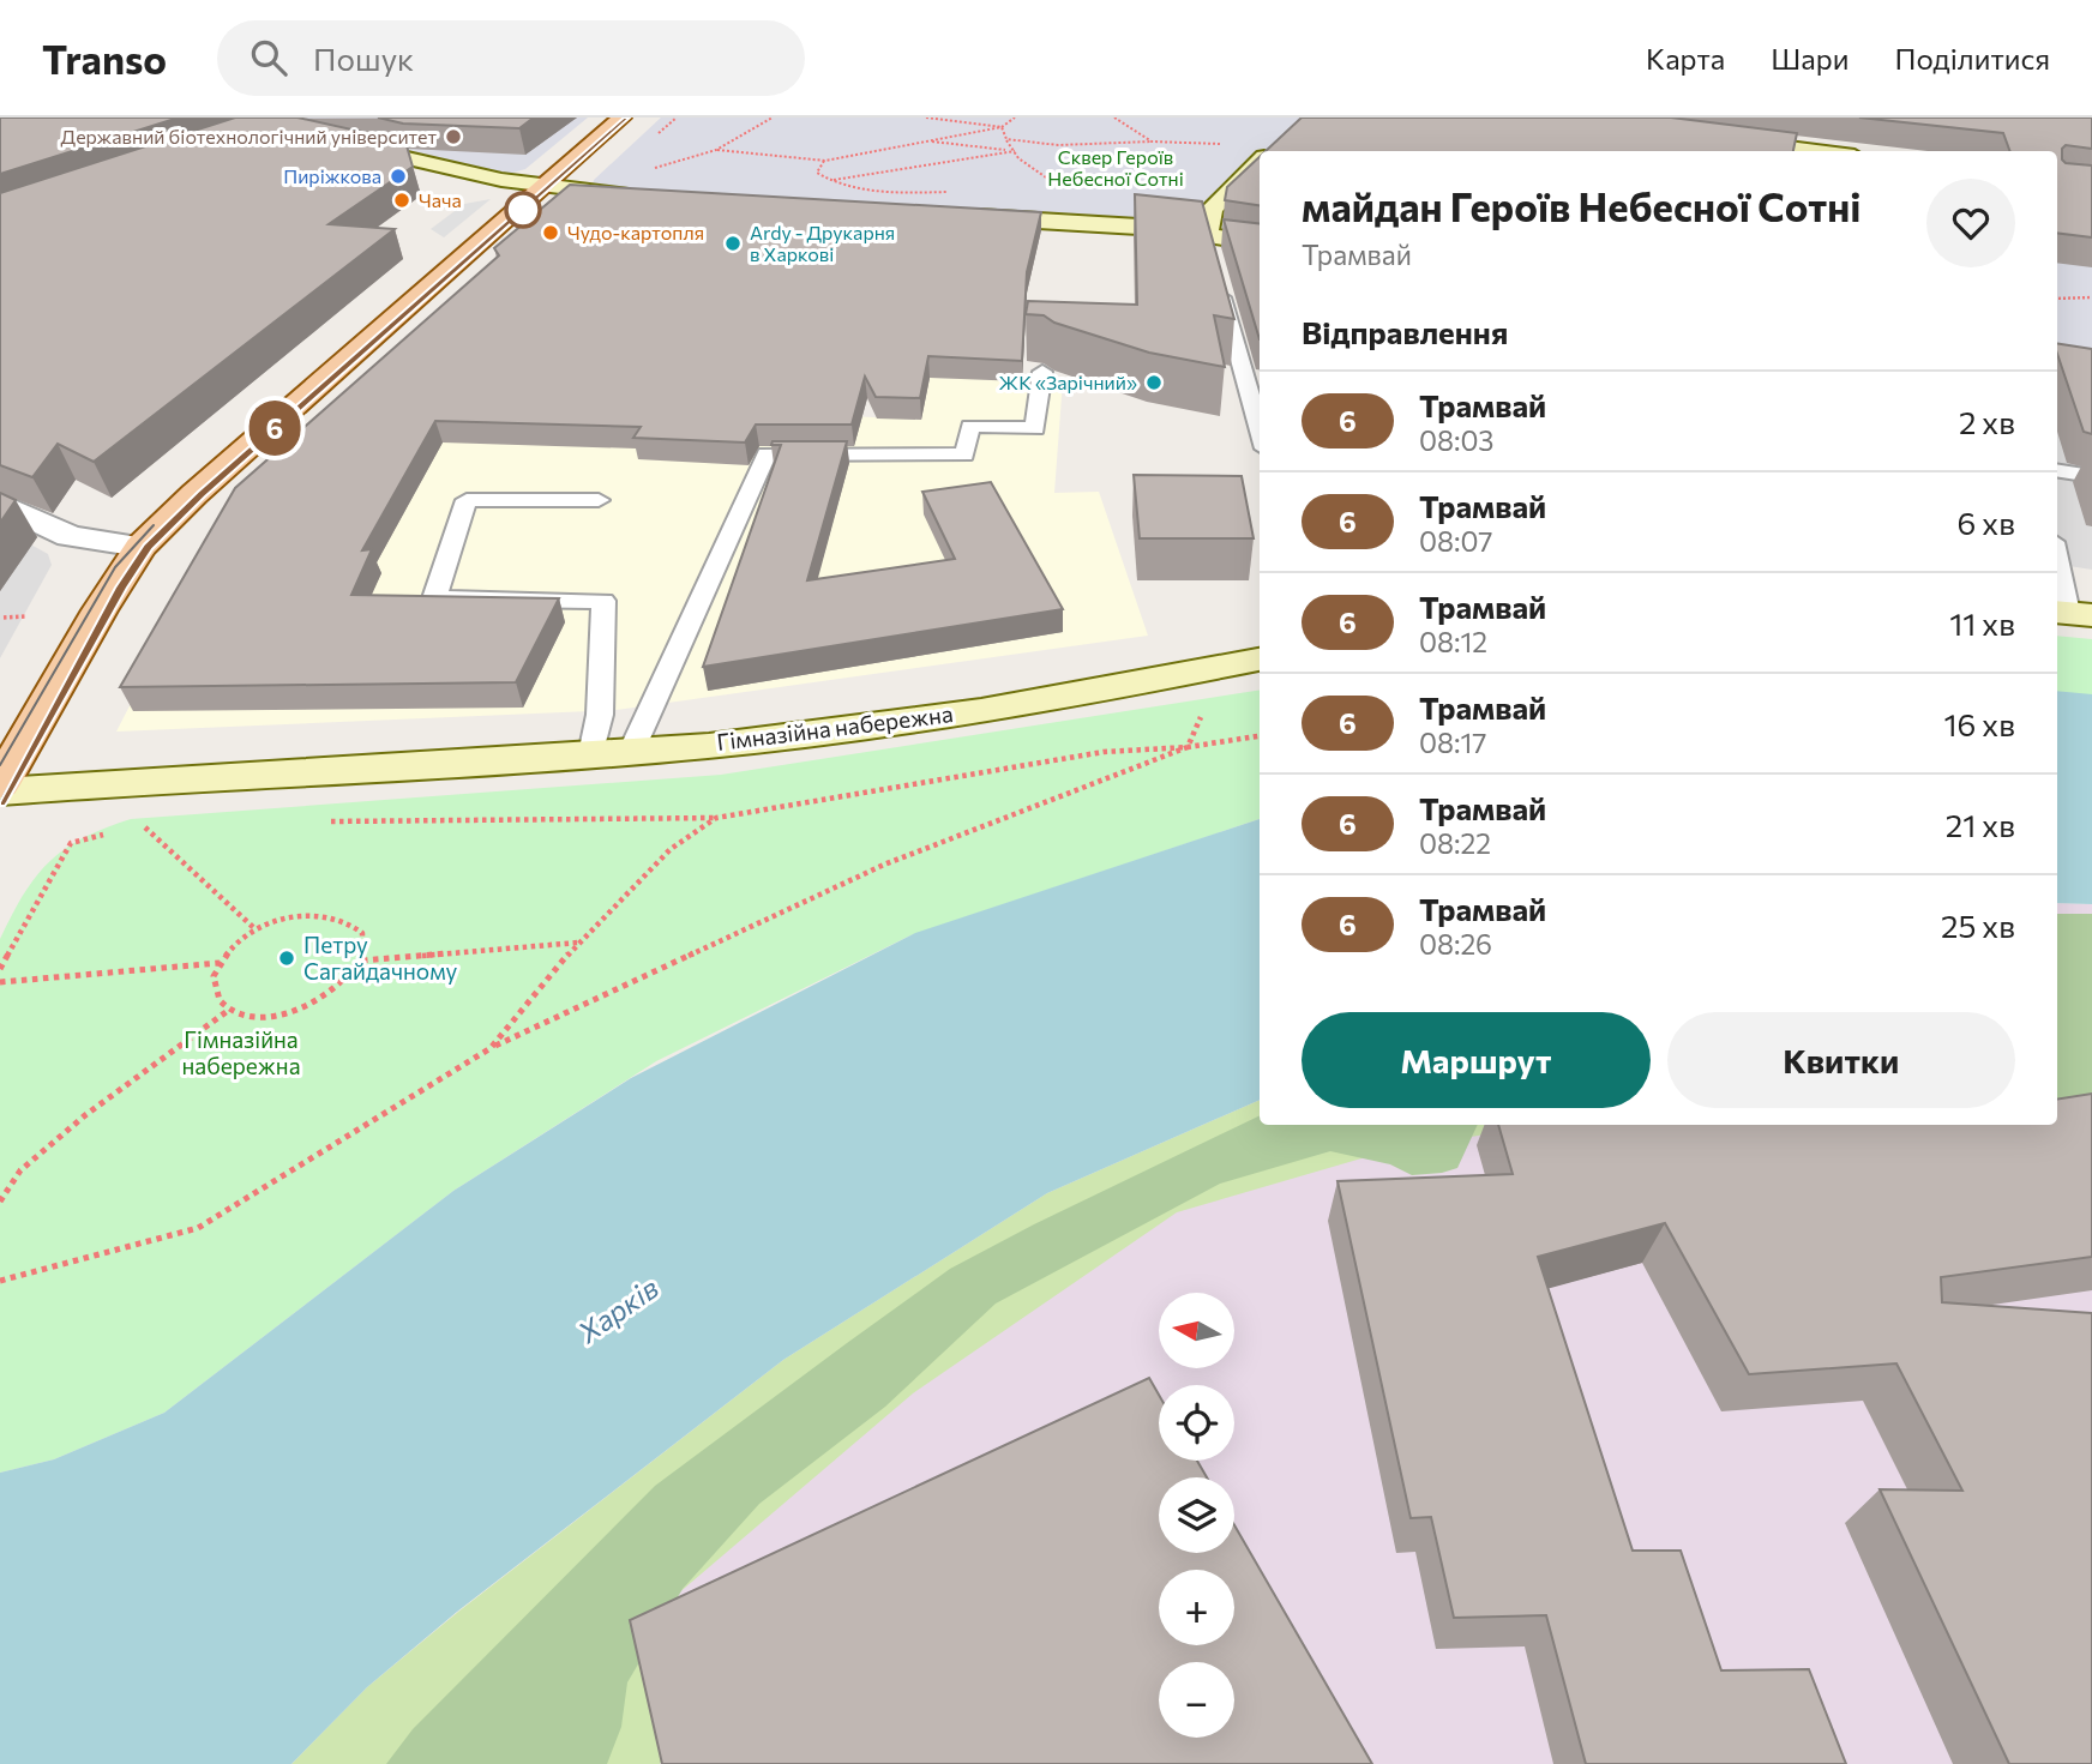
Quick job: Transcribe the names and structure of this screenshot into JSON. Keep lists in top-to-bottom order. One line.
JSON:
{"streets":{"main road":["Гімназійна набережна"]},"water":["Харків"],"parks":["Сквер Героїв Небесної Сотні","Гімназійна набережна"],"places":["Державний біотехнологічний університет","Пиріжкова","Чача","Чудо-картопля","Ardy - Друкарня в Харкові","ЖК «Зарічний»","Петру Сагайдачному"],"lines":["tram line 6"],"north":"left","page":{"header":"Transo","search":"Пошук","nav":["Карта","Шари","Поділитися"],"on_map":"6","heading":[["майдан Героїв Небесної Сотні","Трамвай"],"Відправлення"],"list":[{"mark":"6","name":"Трамвай","note":"08:03","value":"2 хв"},{"mark":"6","name":"Трамвай","note":"08:07","value":"6 хв"},{"mark":"6","name":"Трамвай","note":"08:12","value":"11 хв"},{"mark":"6","name":"Трамвай","note":"08:17","value":"16 хв"},{"mark":"6","name":"Трамвай","note":"08:22","value":"21 хв"},{"mark":"6","name":"Трамвай","note":"08:26","value":"25 хв"}],"buttons":["Маршрут","Квитки"],"map_buttons":["+","−"]}}
